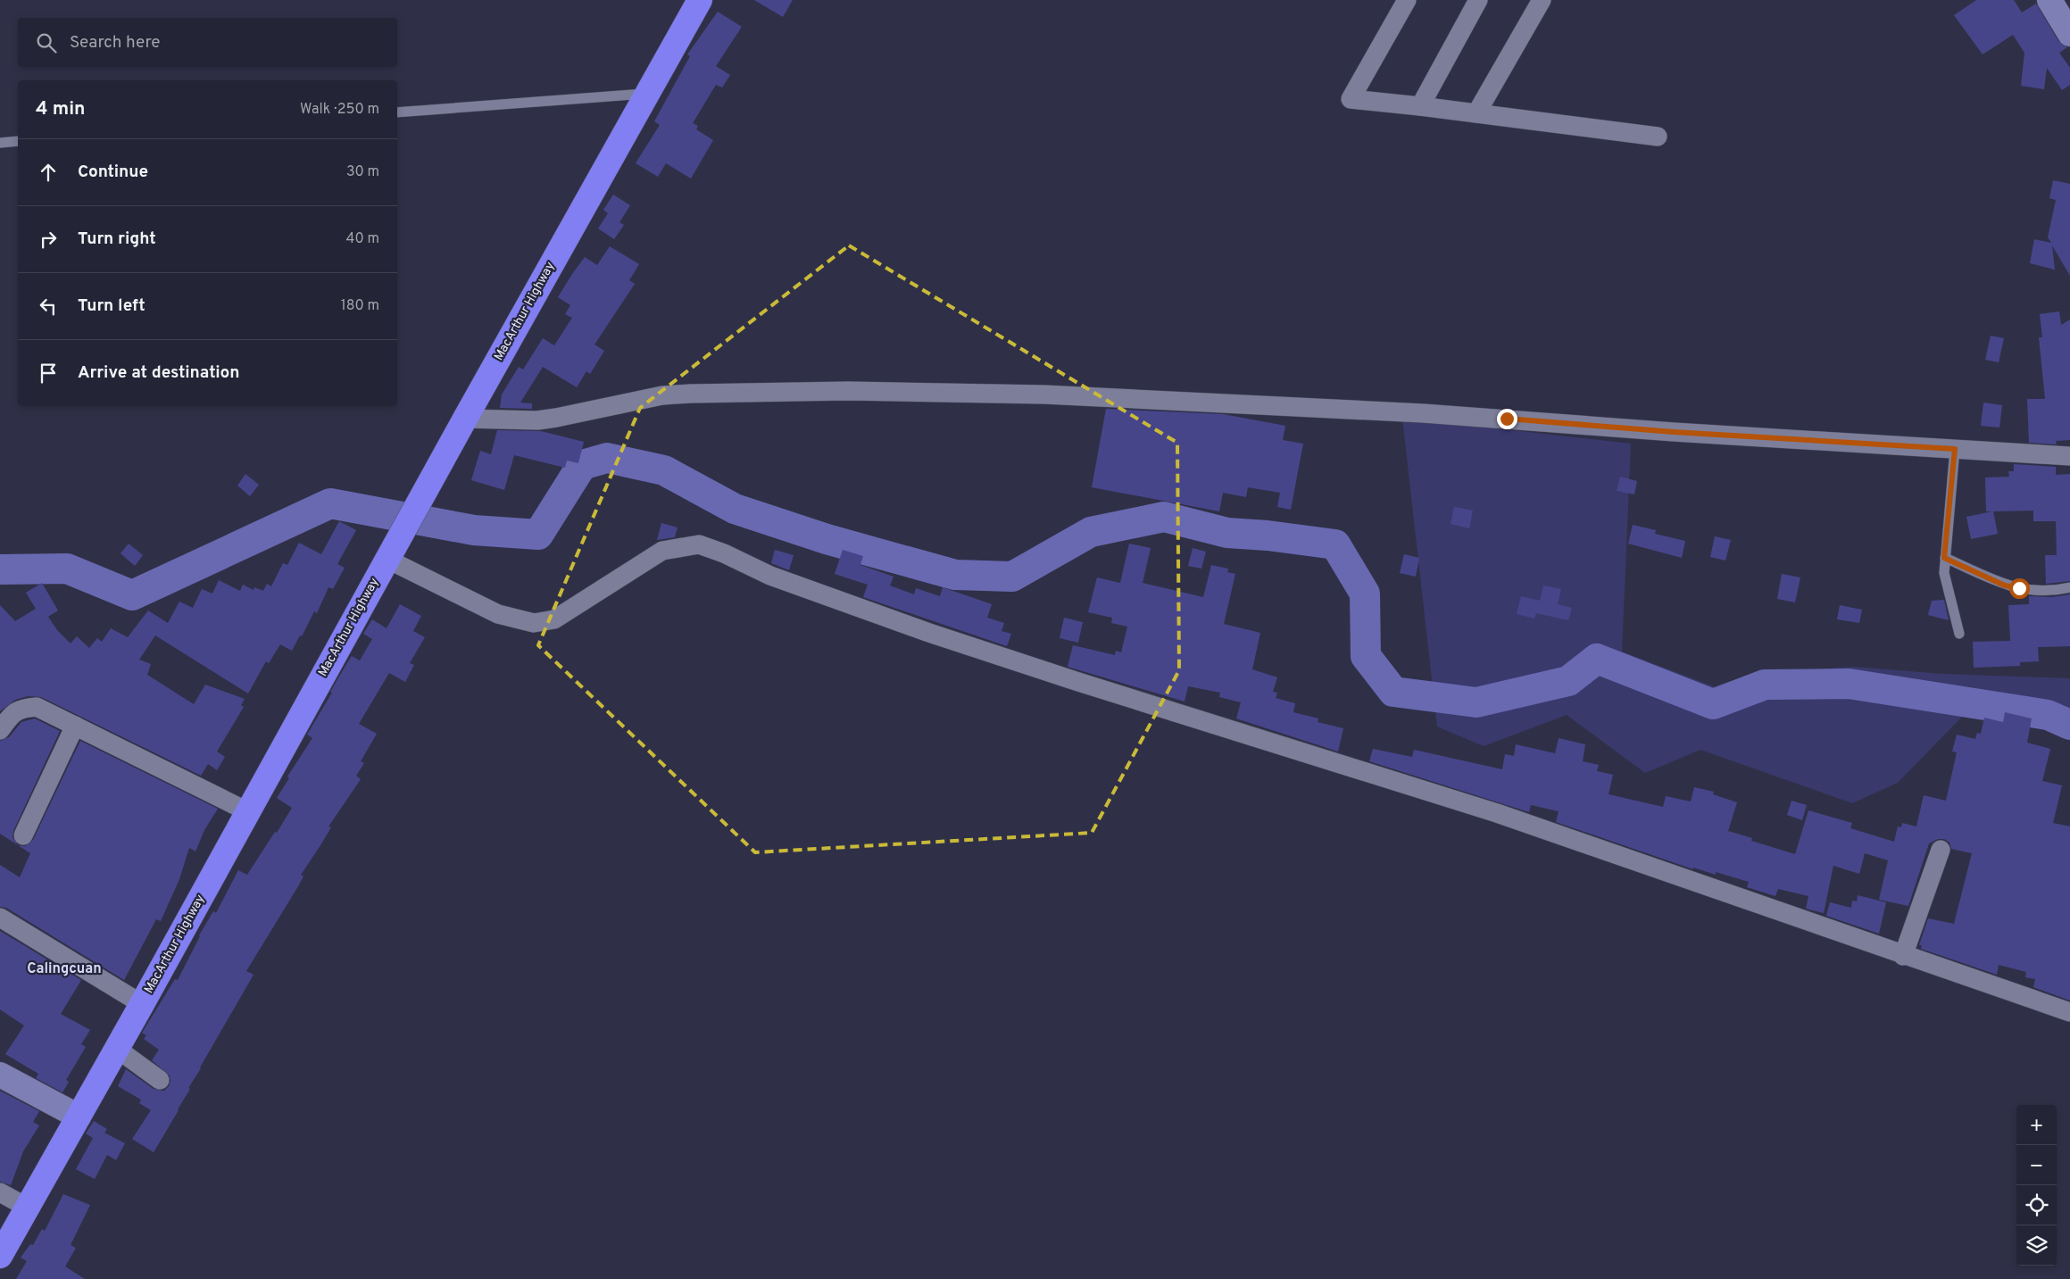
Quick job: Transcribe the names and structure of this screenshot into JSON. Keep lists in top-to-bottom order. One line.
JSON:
{"streets":{"highway":["MacArthur Highway"]},"districts":["Calingcuan"],"page":{"search":"Search here","heading":["4 min","Walk · 250 m"],"list":[["Continue","30 m"],["Turn right","40 m"],["Turn left","180 m"],"Arrive at destination"],"map_buttons":["+","−"]}}
